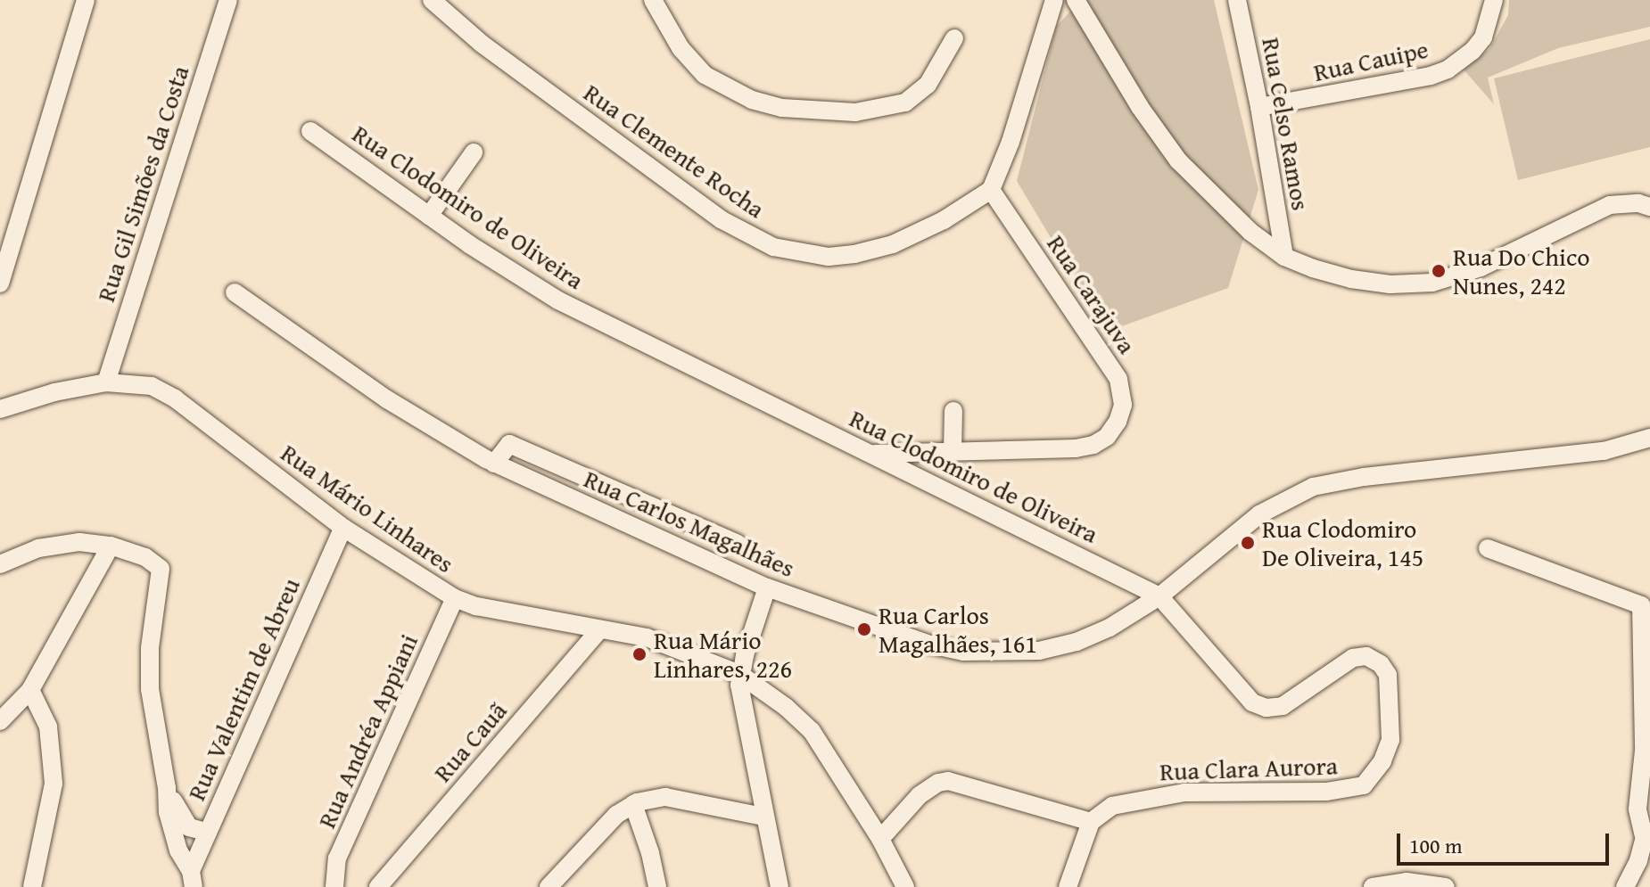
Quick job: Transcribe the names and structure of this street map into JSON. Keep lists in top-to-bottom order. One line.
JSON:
{"streets":{"street":["Rua Cauipe","Rua Celso Ramos","Rua Clemente Rocha","Rua Gil Simões da Costa","Rua Clodomiro de Oliveira","Rua Carajuva","Rua Mário Linhares","Rua Carlos Magalhães","Rua Valentim de Abreu","Rua Andréa Appiani","Rua Cauã","Rua Clara Aurora"]},"crossings":[["Rua Cauipe","Rua Celso Ramos"],["Rua Clemente Rocha","Rua Carajuva"],["Rua Gil Simões da Costa","Rua Mário Linhares"],["Rua Clodomiro de Oliveira","Rua Carajuva"],["Rua Clodomiro de Oliveira","Rua Carlos Magalhães"],["Rua Clodomiro de Oliveira","Rua Clara Aurora"],["Rua Mário Linhares","Rua Valentim de Abreu"],["Rua Mário Linhares","Rua Andréa Appiani"],["Rua Mário Linhares","Rua Cauã"],["Rua Carlos Magalhães","Rua Clara Aurora"]],"places":["Rua Do Chico Nunes, 242","Rua Clodomiro De Oliveira, 145","Rua Carlos Magalhães, 161","Rua Mário Linhares, 226"],"scale_bar":"100 m"}
